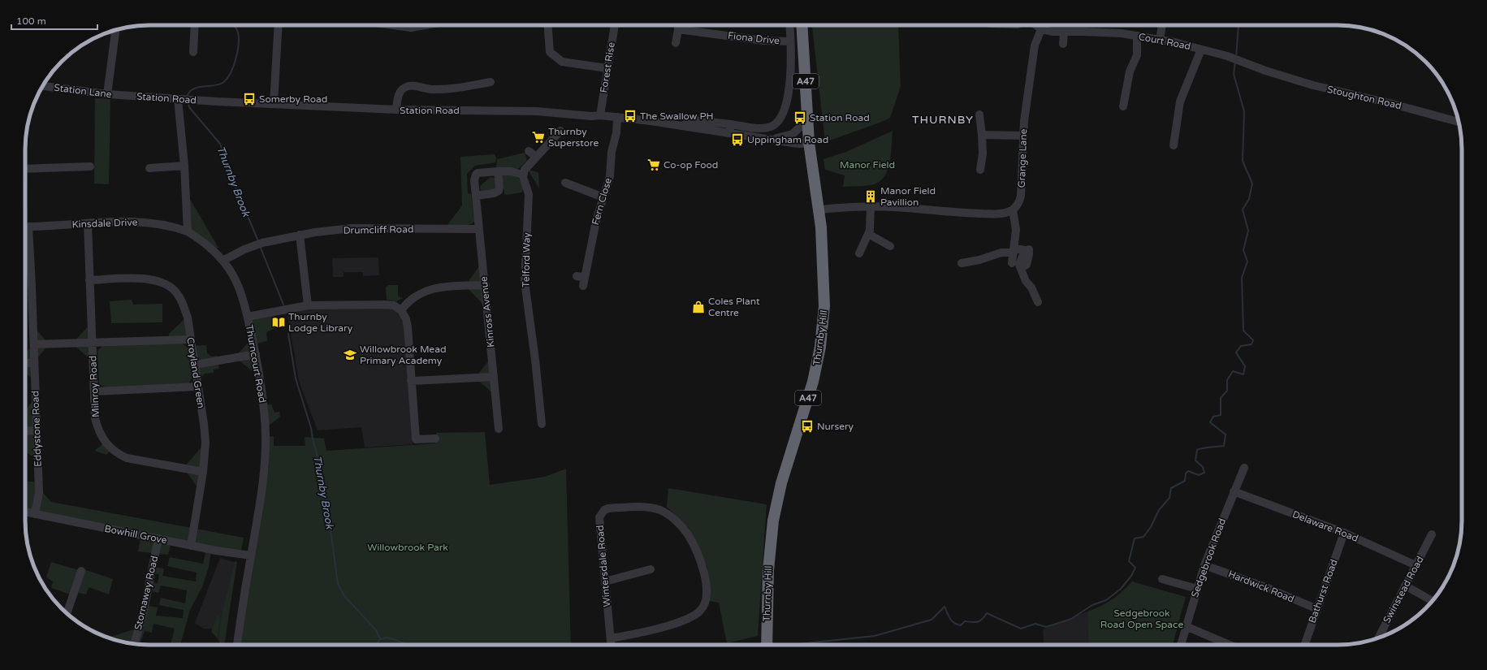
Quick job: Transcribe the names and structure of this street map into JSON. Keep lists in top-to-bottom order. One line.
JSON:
{"streets":{"highway":["A47","Thurnby Hill"],"street":["Fiona Drive","Court Road","Forest Rise","Station Lane","Stoughton Road","Station Road","Grange Lane","Fern Close","Kinsdale Drive","Drumcliff Road","Telford Way","Kinross Avenue","Thurncourt Road","Croyland Green","Milnroy Road","Eddystone Road","Delaware Road","Bowhill Grove","Sedgebrook Road","Wintersdale Road","Hardwick Road","Swinstead Road","Bathurst Road","Stornaway Road"]},"crossings":[["Court Road","Stoughton Road"],["Court Road","Grange Lane"],["Forest Rise","Station Road"],["Station Lane","Station Road"],["Station Road","Fern Close"],["Station Road","Thurnby Hill"],["Kinsdale Drive","Thurncourt Road"],["Kinsdale Drive","Milnroy Road"],["Kinsdale Drive","Eddystone Road"],["Drumcliff Road","Kinross Avenue"],["Drumcliff Road","Thurncourt Road"],["Telford Way","Kinross Avenue"],["Thurncourt Road","Bowhill Grove"],["Croyland Green","Milnroy Road"],["Croyland Green","Bowhill Grove"],["Eddystone Road","Bowhill Grove"],["Delaware Road","Sedgebrook Road"],["Delaware Road","Swinstead Road"],["Delaware Road","Bathurst Road"],["Bowhill Grove","Stornaway Road"],["Sedgebrook Road","Hardwick Road"],["Hardwick Road","Bathurst Road"]],"districts":["THURNBY"],"water":["Thurnby Brook"],"parks":["Manor Field","Willowbrook Park","Sedgebrook Road Open Space"],"places":{"bus stop":["Somerby Road","The Swallow PH","Station Road","Uppingham Road","Nursery"],"supermarket":["Thurnby Superstore","Co-op Food"],"building":["Manor Field Pavillion"],"shop":["Coles Plant Centre"],"library":["Thurnby Lodge Library"],"school or university":["Willowbrook Mead Primary Academy"]},"scale_bar":"100 m"}
